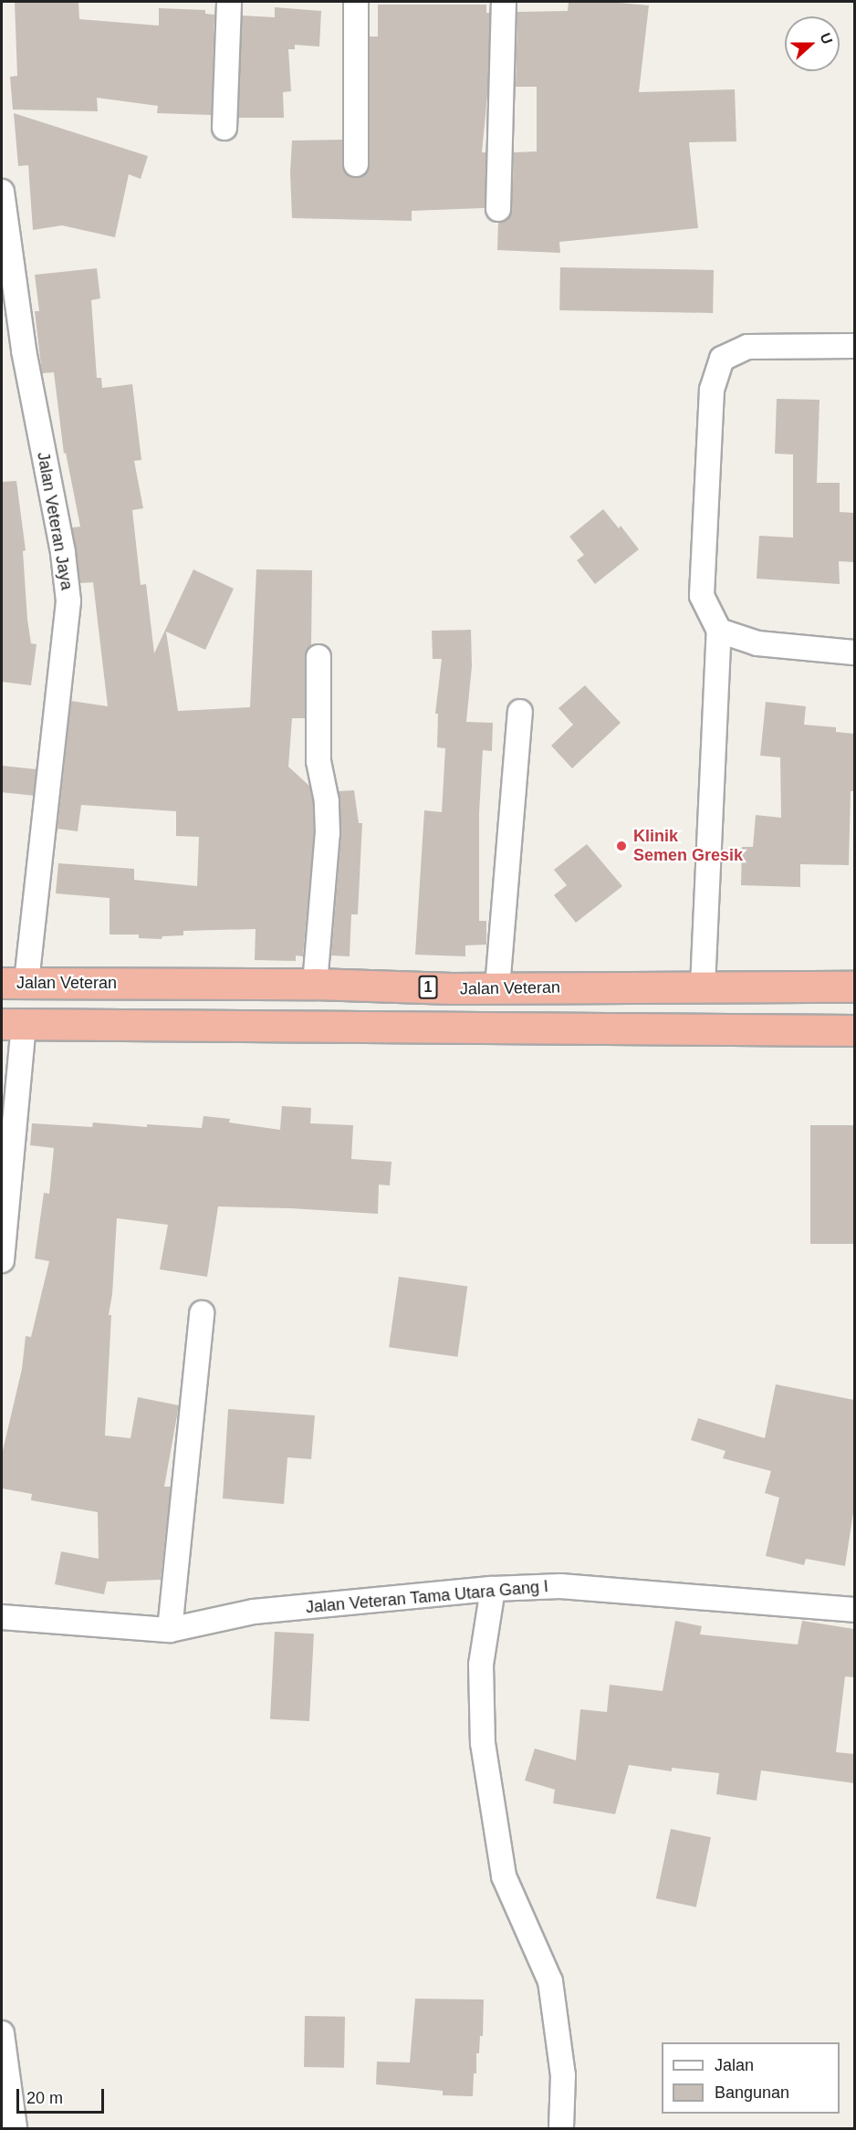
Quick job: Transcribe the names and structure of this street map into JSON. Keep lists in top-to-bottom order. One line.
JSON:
{"streets":{"highway":["Jalan Veteran","1"],"street":["Jalan Veteran Jaya","Jalan Veteran Tama Utara Gang I"]},"crossings":[["Jalan Veteran Jaya","Jalan Veteran"]],"places":["Klinik Semen Gresik"],"legend":["Jalan","Bangunan"],"scale_bar":"20 m","north":"right"}
